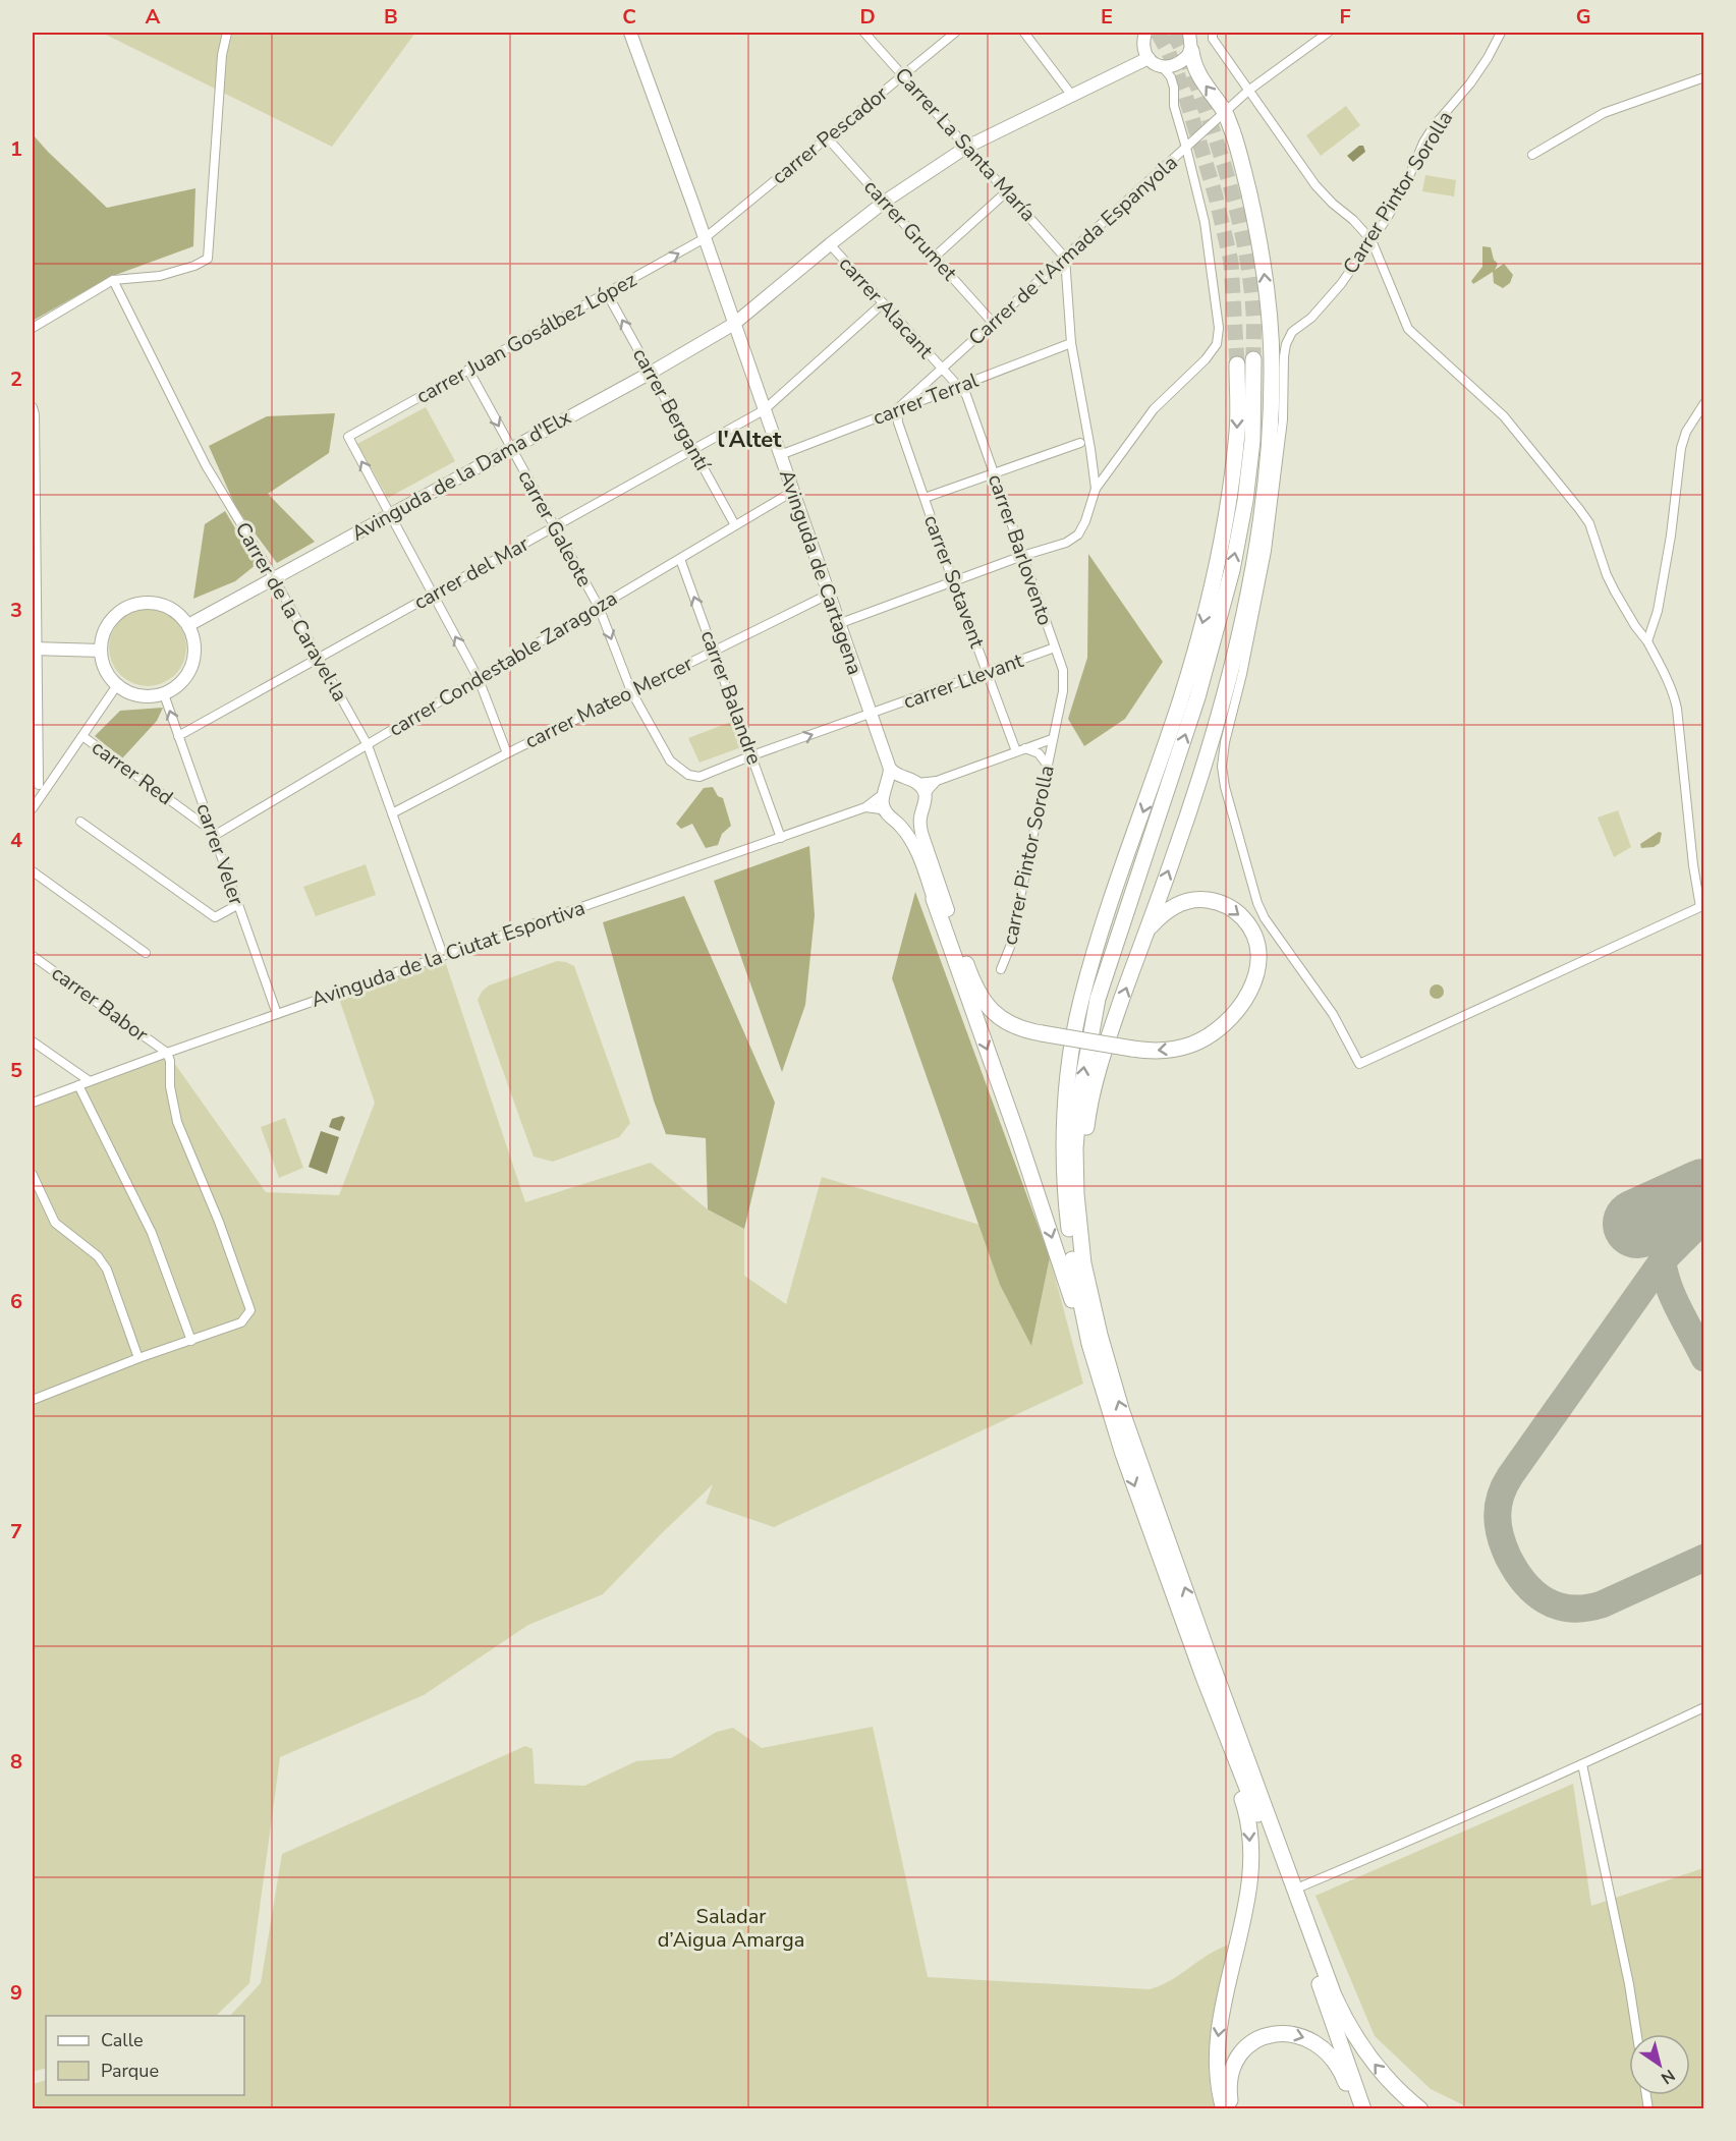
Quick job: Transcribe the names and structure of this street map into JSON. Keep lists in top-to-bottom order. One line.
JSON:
{"streets":{"main road":["Avinguda de la Dama d'Elx","Avinguda de Cartagena"],"street":["carrer Pescador","Carrer La Santa María","Carrer Pintor Sorolla","carrer Grumet","Carrer de l'Armada Espanyola","carrer Alacant","carrer Juan Gosálbez López","carrer Terral","carrer Bergantí","carrer Galeote","carrer Barlovento","carrer del Mar","carrer Sotavent","Carrer de la Caravel·la","carrer Condestable Zaragoza","carrer Llevant","carrer Balandre","carrer Mateo Mercer","carrer Red","carrer Veler","carrer Pintor Sorolla","Avinguda de la Ciutat Esportiva","carrer Babor"]},"crossings":[["carrer Pescador","Carrer La Santa María"],["carrer Pescador","carrer Grumet"],["carrer Pescador","carrer Juan Gosálbez López"],["carrer Pescador","Avinguda de Cartagena"],["Carrer La Santa María","Carrer de l'Armada Espanyola"],["Carrer La Santa María","Avinguda de la Dama d'Elx"],["carrer Grumet","Carrer de l'Armada Espanyola"],["carrer Grumet","Avinguda de la Dama d'Elx"],["Carrer de l'Armada Espanyola","carrer Alacant"],["Carrer de l'Armada Espanyola","carrer Terral"],["Carrer de l'Armada Espanyola","carrer Barlovento"],["Carrer de l'Armada Espanyola","carrer Sotavent"],["carrer Alacant","Avinguda de la Dama d'Elx"],["carrer Alacant","carrer Barlovento"],["carrer Alacant","carrer del Mar"],["carrer Juan Gosálbez López","carrer Bergantí"],["carrer Juan Gosálbez López","Avinguda de la Dama d'Elx"],["carrer Juan Gosálbez López","carrer Galeote"],["carrer Juan Gosálbez López","Avinguda de Cartagena"],["carrer Terral","carrer Barlovento"],["carrer Terral","Avinguda de Cartagena"],["carrer Terral","carrer Sotavent"],["carrer Bergantí","Avinguda de la Dama d'Elx"],["carrer Bergantí","carrer del Mar"],["carrer Bergantí","carrer Condestable Zaragoza"],["Avinguda de la Dama d'Elx","carrer Galeote"],["Avinguda de la Dama d'Elx","Avinguda de Cartagena"],["Avinguda de la Dama d'Elx","Carrer de la Caravel·la"],["Avinguda de la Dama d'Elx","carrer Veler"],["carrer Galeote","carrer del Mar"],["carrer Galeote","carrer Condestable Zaragoza"],["carrer Galeote","carrer Llevant"],["carrer Galeote","carrer Mateo Mercer"],["carrer Barlovento","carrer Llevant"],["carrer Barlovento","carrer Pintor Sorolla"],["Avinguda de Cartagena","carrer del Mar"],["Avinguda de Cartagena","carrer Condestable Zaragoza"],["Avinguda de Cartagena","carrer Llevant"],["Avinguda de Cartagena","carrer Mateo Mercer"],["carrer del Mar","Carrer de la Caravel·la"],["carrer del Mar","carrer Veler"],["carrer Sotavent","carrer Llevant"],["Carrer de la Caravel·la","carrer Condestable Zaragoza"],["Carrer de la Caravel·la","carrer Mateo Mercer"],["Carrer de la Caravel·la","Avinguda de la Ciutat Esportiva"],["carrer Condestable Zaragoza","carrer Balandre"],["carrer Condestable Zaragoza","carrer Red"],["carrer Condestable Zaragoza","carrer Veler"],["carrer Llevant","carrer Balandre"],["carrer Balandre","carrer Mateo Mercer"],["carrer Balandre","Avinguda de la Ciutat Esportiva"],["carrer Red","carrer Veler"],["carrer Veler","Avinguda de la Ciutat Esportiva"],["Avinguda de la Ciutat Esportiva","carrer Babor"]],"one_way":["carrer Galeote"],"districts":["l'Altet"],"parks":["Saladar d’Aigua Amarga"],"legend":["Calle","Parque"],"north":"bottom right","grid":{"columns":["A","B","C","D","E","F","G"],"rows":["1","2","3","4","5","6","7","8","9"]}}
